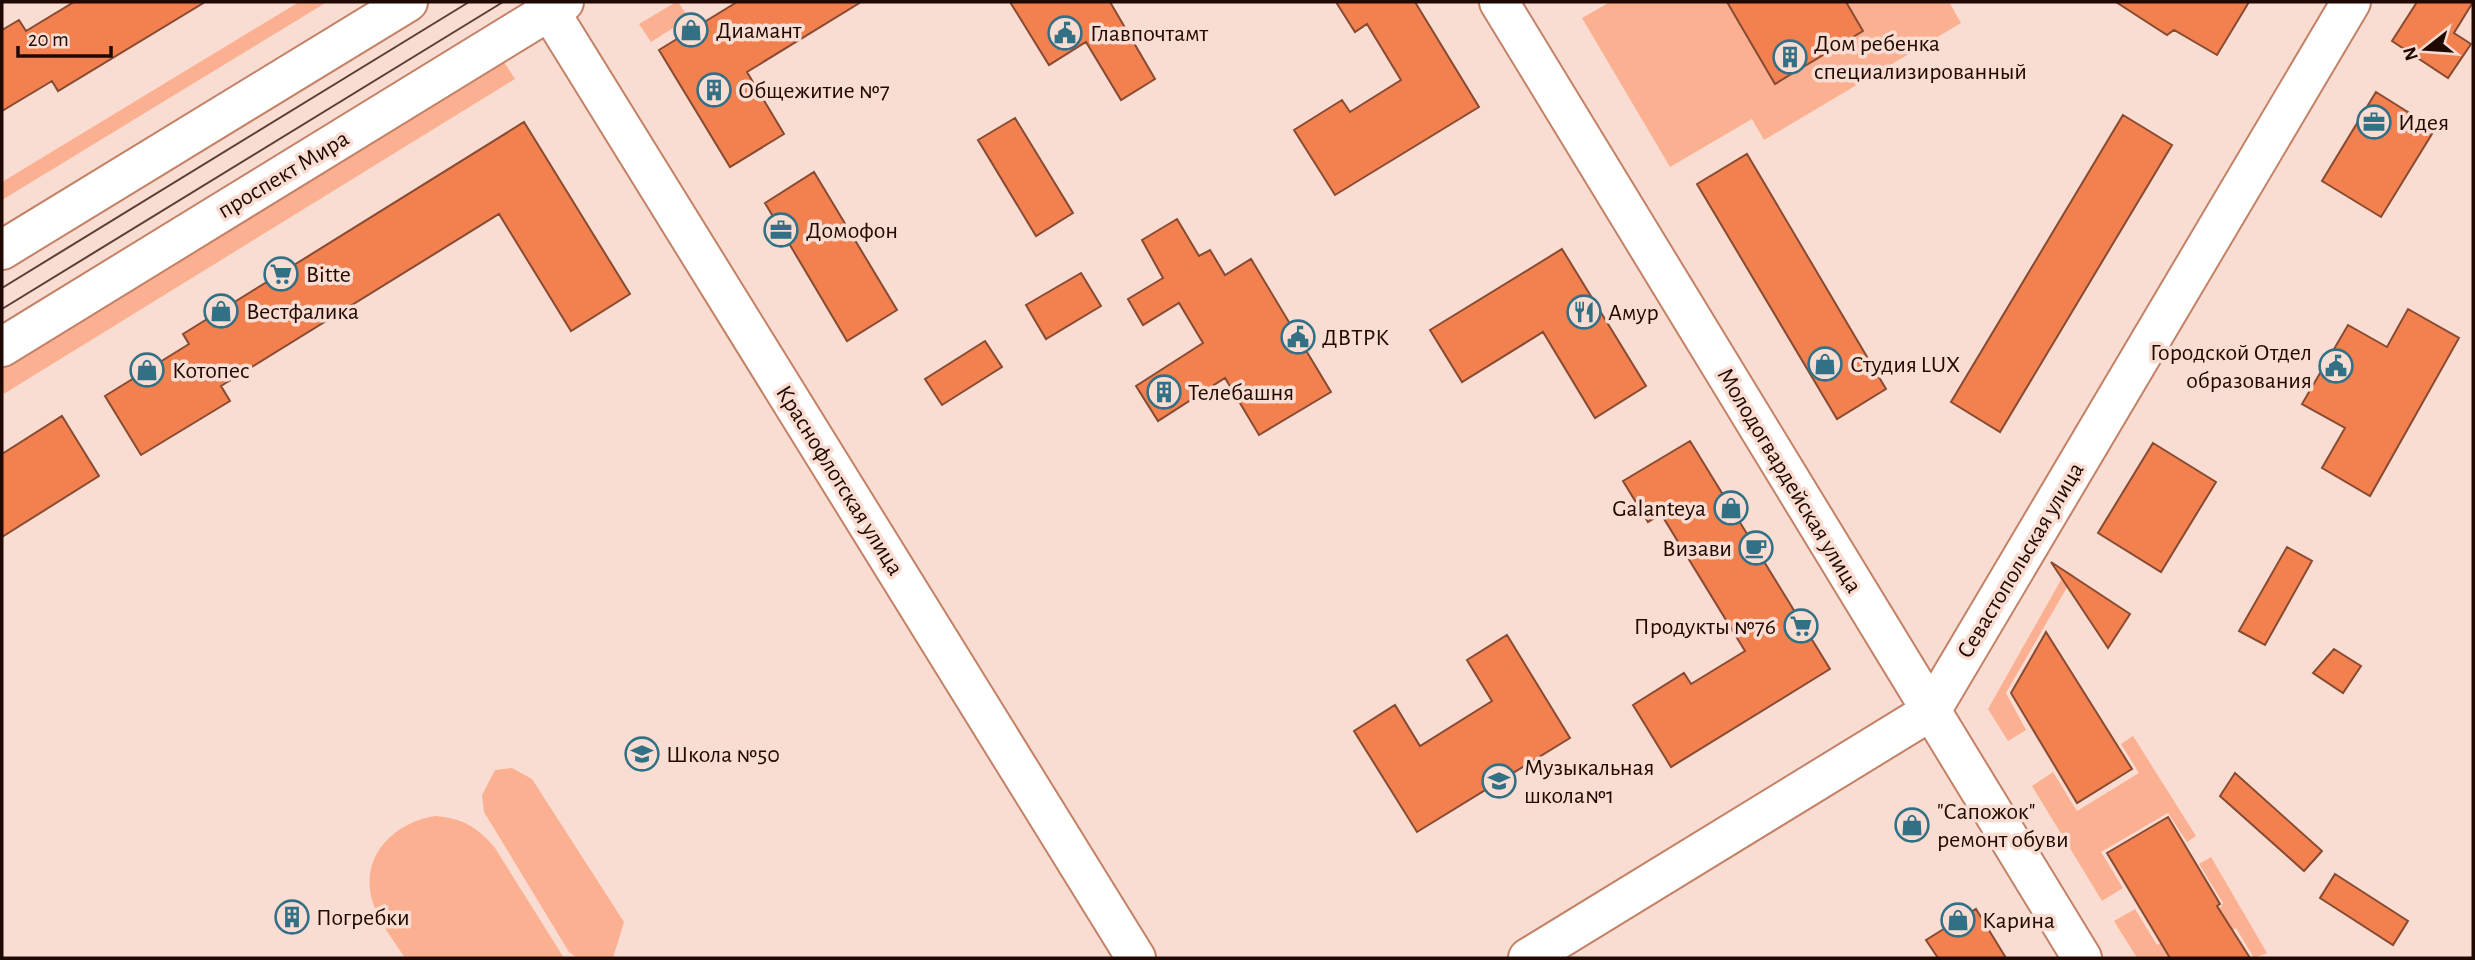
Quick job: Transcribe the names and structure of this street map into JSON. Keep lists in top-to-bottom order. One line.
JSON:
{"streets":{"street":["проспект Мира","Краснофлотская улица","Молодогвардейская улица","Севастопольская улица"]},"crossings":[["проспект Мира","Краснофлотская улица"],["Молодогвардейская улица","Севастопольская улица"]],"places":{"shop":["Диамант","Вестфалика","Студия LUX","Котопес","Galanteya","\"Сапожок\" ремонт обуви","Карина"],"public building":["Главпочтамт","ДВТРК","Городской Отдел образования"],"building":["Дом ребенка специализированный","Общежитие №7","Телебашня","Погребки"],"office":["Идея","Домофон"],"supermarket":["Bitte","Продукты №76"],"restaurant":["Амур"],"cafe":["Визави"],"school or university":["Школа №50","Музыкальная школа№1"]},"scale_bar":"20 m","north":"left"}
